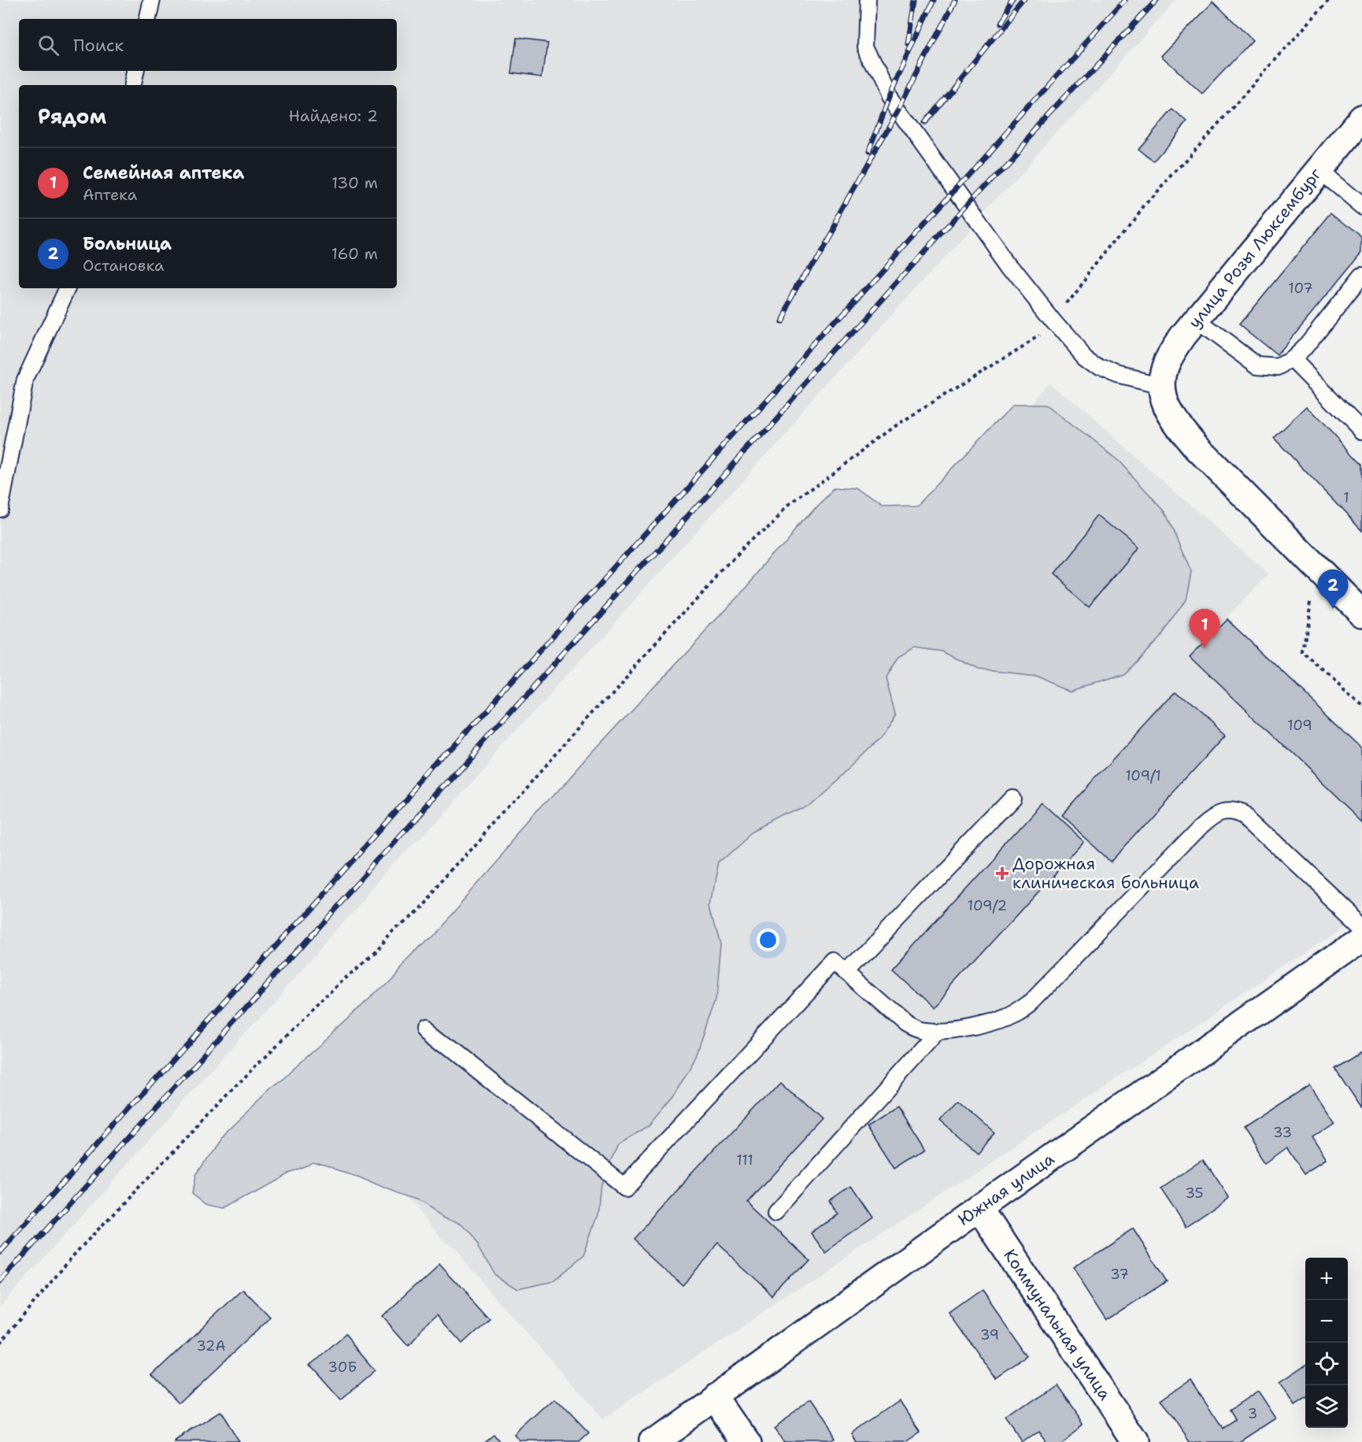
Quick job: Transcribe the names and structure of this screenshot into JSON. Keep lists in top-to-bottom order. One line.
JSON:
{"streets":{"street":["улица Розы Люксембург","Южная улица","Коммунальная улица"]},"crossings":[["Южная улица","Коммунальная улица"]],"places":{"health":["Дорожная клиническая больница"]},"house_numbers":["107","1","109","109/1","109/2","33","111","35","37","39","32А","30Б","3"],"page":{"search":"Поиск","heading":["Рядом","Найдено: 2"],"list":[{"mark":"1","name":"Семейная аптека","note":"Аптека","value":"130 m"},{"mark":"2","name":"Больница","note":"Остановка","value":"160 m"}],"pins":["2","1"],"map_buttons":["+","−"]}}
